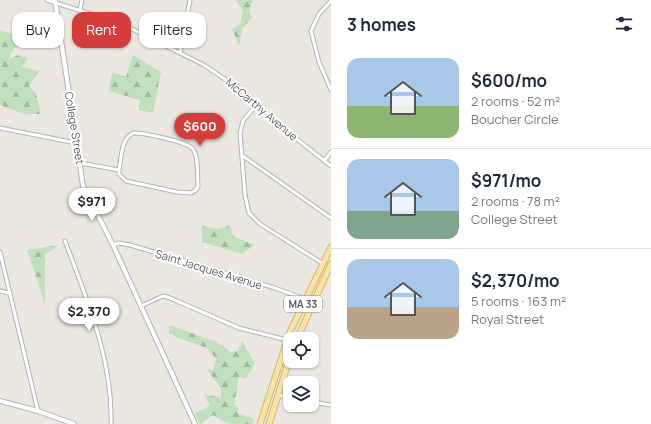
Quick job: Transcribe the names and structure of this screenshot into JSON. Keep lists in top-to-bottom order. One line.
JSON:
{"streets":{"main road":["MA 33"],"street":["McCarthy Avenue","College Street","Saint Jacques Avenue"]},"crossings":[["College Street","Saint Jacques Avenue"],["Saint Jacques Avenue","MA 33"]],"page":{"heading":"3 homes","chip":["Buy","Rent","Filters"],"list":[{"name":"$600/mo","note":"2 rooms · 52 m² · Boucher Circle"},{"name":"$971/mo","note":"2 rooms · 78 m² · College Street"},{"name":"$2,370/mo","note":"5 rooms · 163 m² · Royal Street"}],"price":["$600","$971","$2,370"]}}
